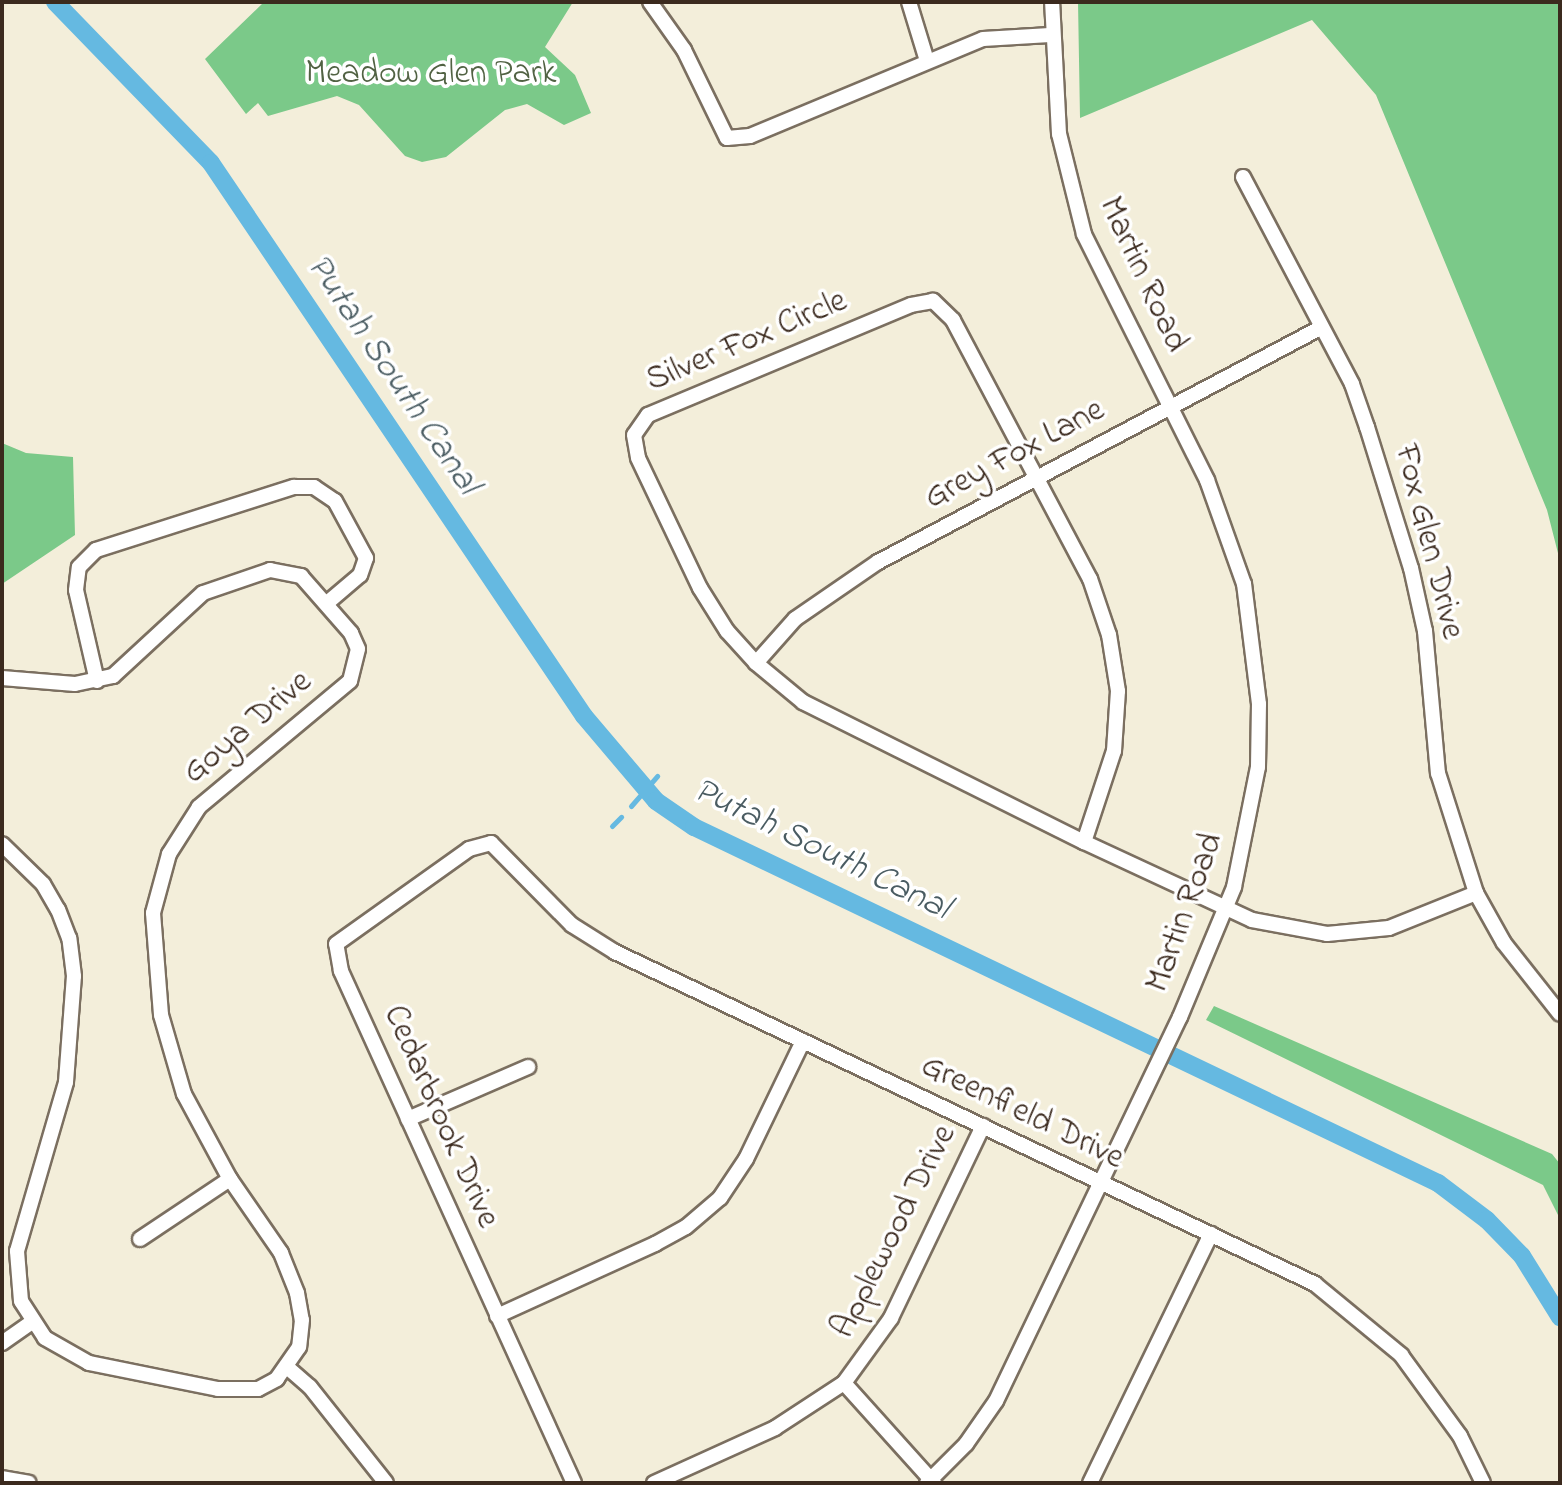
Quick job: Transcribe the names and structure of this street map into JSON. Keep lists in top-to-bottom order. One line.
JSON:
{"streets":{"street":["Martin Road","Silver Fox Circle","Grey Fox Lane","Fox Glen Drive","Goya Drive","Greenfield Drive","Cedarbrook Drive","Applewood Drive"]},"crossings":[["Martin Road","Silver Fox Circle"],["Martin Road","Grey Fox Lane"],["Martin Road","Greenfield Drive"],["Silver Fox Circle","Grey Fox Lane"],["Silver Fox Circle","Fox Glen Drive"],["Grey Fox Lane","Fox Glen Drive"],["Greenfield Drive","Cedarbrook Drive"],["Greenfield Drive","Applewood Drive"]],"water":["Putah South Canal"],"parks":["Meadow Glen Park"]}
